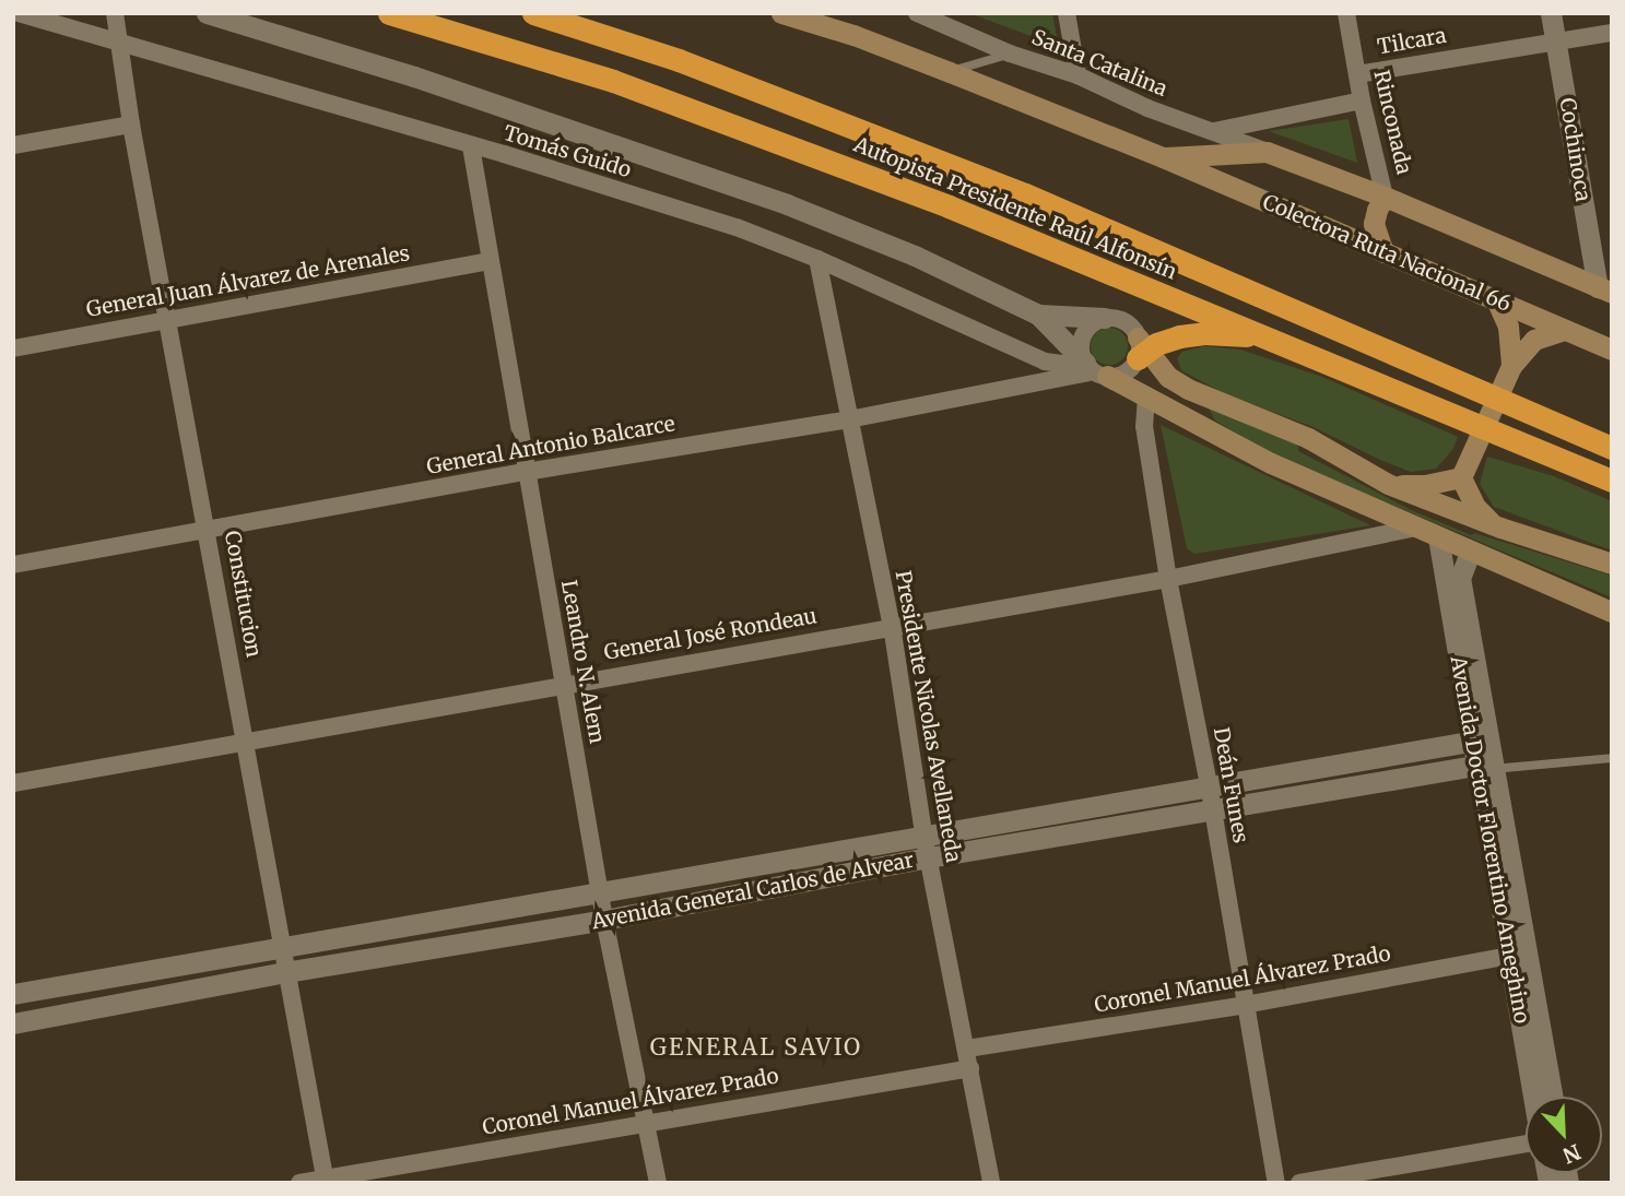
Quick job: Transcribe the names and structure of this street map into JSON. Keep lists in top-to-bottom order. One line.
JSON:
{"streets":{"highway":["Autopista Presidente Raúl Alfonsín"],"main road":["Colectora Ruta Nacional 66"],"street":["Tilcara","Santa Catalina","Rinconada","Cochinoca","Tomás Guido","General Juan Álvarez de Arenales","General Antonio Balcarce","Constitucion","General José Rondeau","Leandro N. Alem","Presidente Nicolas Avellaneda","Deán Funes","Avenida Doctor Florentino Ameghino","Avenida General Carlos de Alvear","Coronel Manuel Álvarez Prado"]},"crossings":[["Tilcara","Rinconada"],["Tilcara","Cochinoca"],["Santa Catalina","Colectora Ruta Nacional 66"],["Rinconada","Colectora Ruta Nacional 66"],["Cochinoca","Colectora Ruta Nacional 66"],["Tomás Guido","General Antonio Balcarce"],["Tomás Guido","Constitucion"],["Tomás Guido","Leandro N. Alem"],["Tomás Guido","Presidente Nicolas Avellaneda"],["General Juan Álvarez de Arenales","Constitucion"],["General Juan Álvarez de Arenales","Leandro N. Alem"],["General Antonio Balcarce","Constitucion"],["General Antonio Balcarce","Leandro N. Alem"],["General Antonio Balcarce","Presidente Nicolas Avellaneda"],["Constitucion","General José Rondeau"],["Constitucion","Avenida General Carlos de Alvear"],["Constitucion","Coronel Manuel Álvarez Prado"],["General José Rondeau","Leandro N. Alem"],["General José Rondeau","Presidente Nicolas Avellaneda"],["General José Rondeau","Deán Funes"],["Leandro N. Alem","Avenida General Carlos de Alvear"],["Leandro N. Alem","Coronel Manuel Álvarez Prado"],["Presidente Nicolas Avellaneda","Avenida General Carlos de Alvear"],["Presidente Nicolas Avellaneda","Coronel Manuel Álvarez Prado"],["Deán Funes","Avenida General Carlos de Alvear"],["Deán Funes","Coronel Manuel Álvarez Prado"],["Avenida Doctor Florentino Ameghino","Avenida General Carlos de Alvear"],["Avenida Doctor Florentino Ameghino","Coronel Manuel Álvarez Prado"]],"districts":["GENERAL SAVIO"],"north":"bottom right"}
